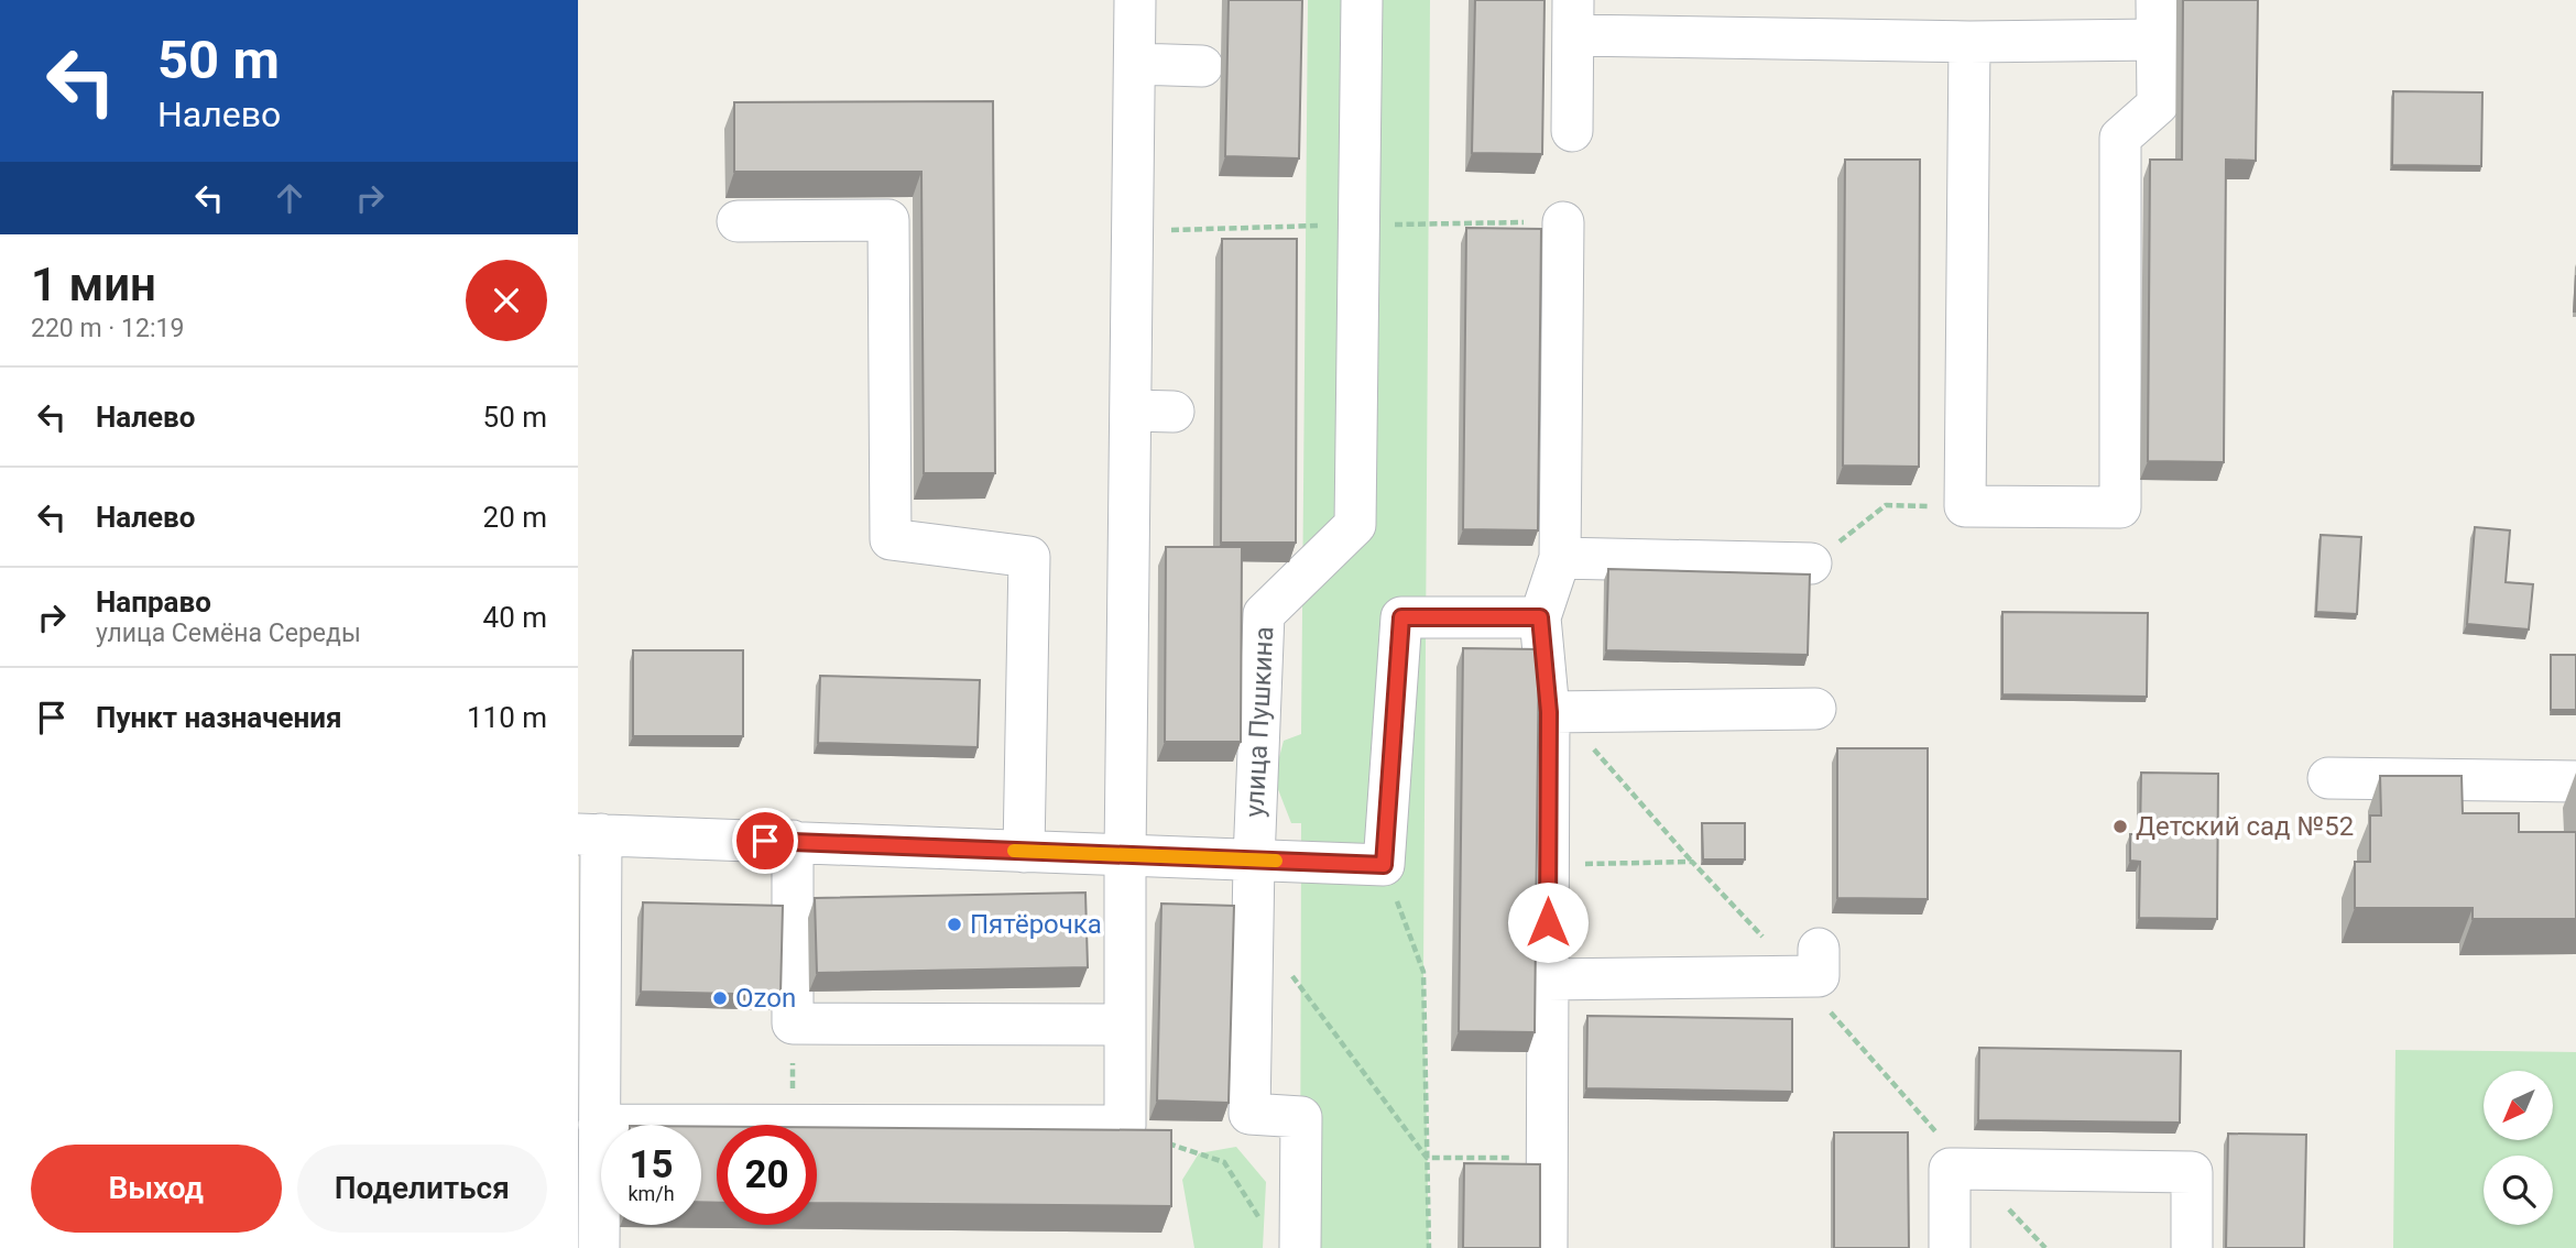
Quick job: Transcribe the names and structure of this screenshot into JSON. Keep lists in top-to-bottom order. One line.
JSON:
{"streets":{"street":["улица Пушкина"]},"places":["Детский сад №52","Пятёрочка","Ozon"],"north":"bottom left","page":{"turn":["50 m","Налево"],"heading":["1 мин","220 m · 12:19"],"list":[{"name":"Налево","value":"50 m"},{"name":"Налево","value":"20 m"},{"name":"Направо","note":"улица Семёна Середы","value":"40 m"},{"name":"Пункт назначения","value":"110 m"}],"speed":"15 km/h","limit":"20","buttons":["Выход","Поделиться"]}}
